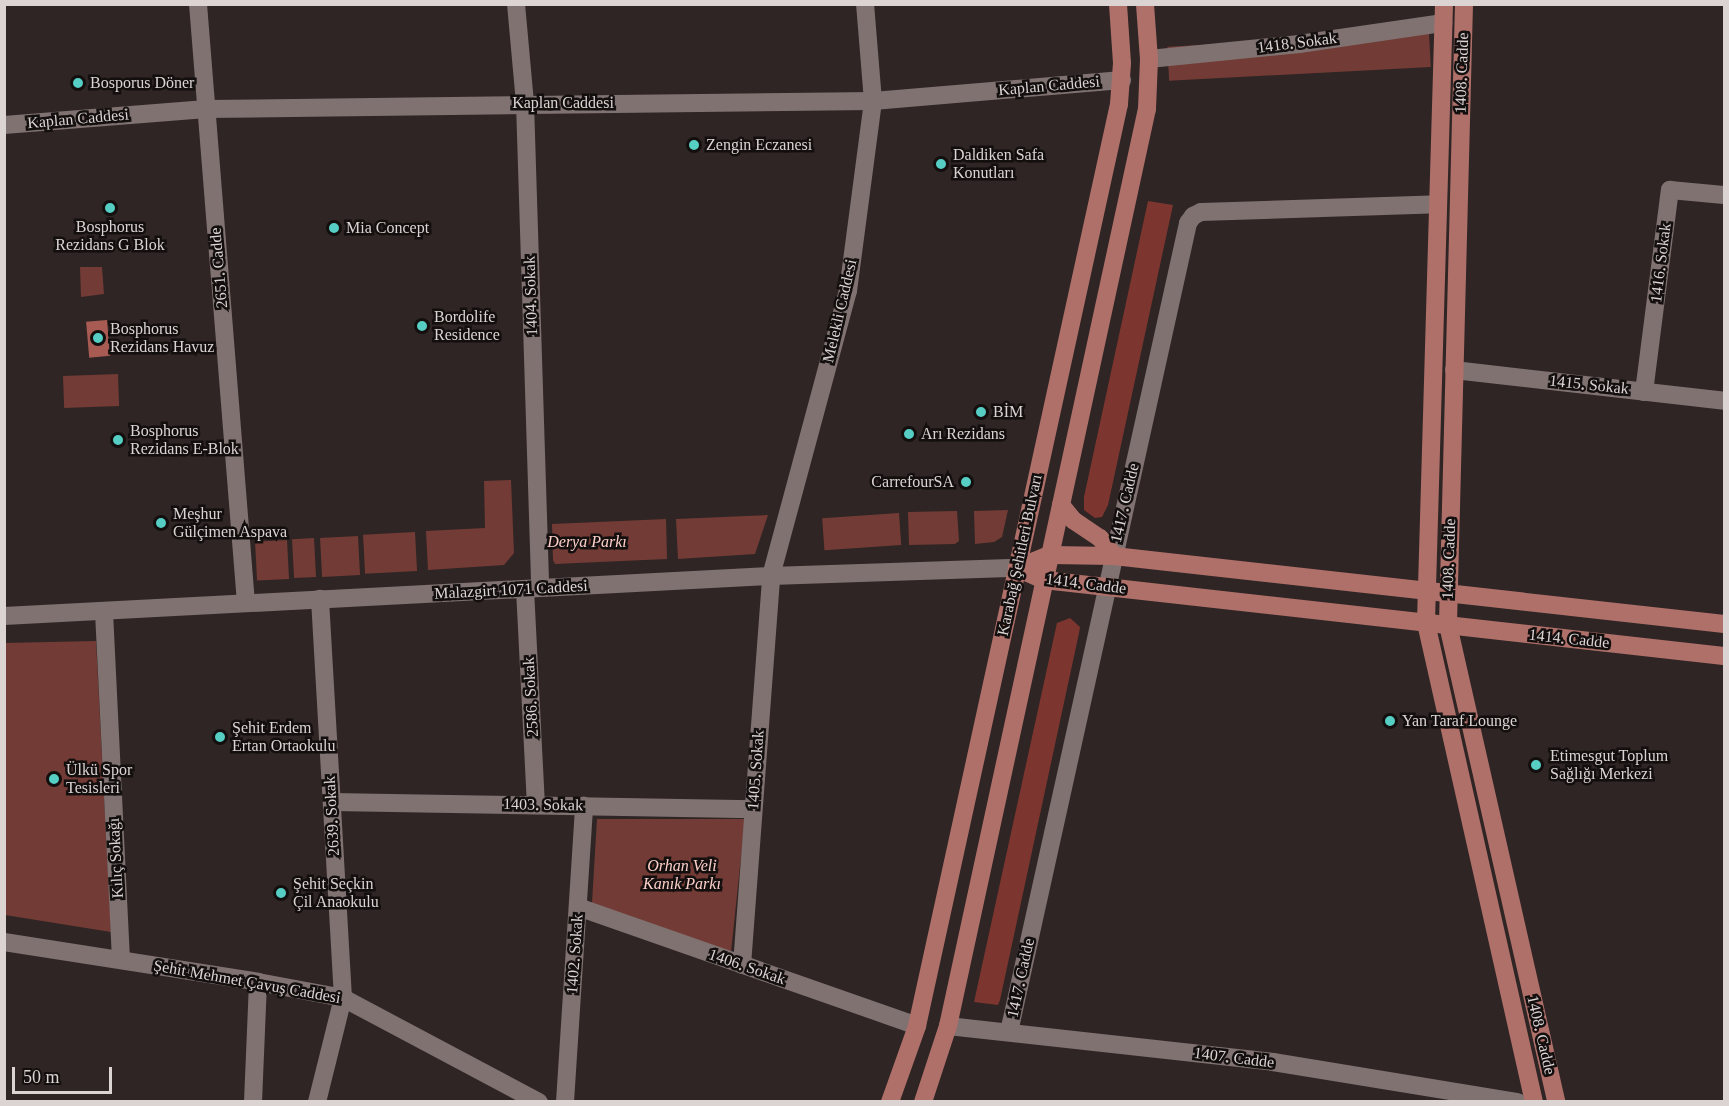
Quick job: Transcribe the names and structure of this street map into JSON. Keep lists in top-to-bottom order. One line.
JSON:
{"streets":{"main road":["1408. Cadde","Karabağ Şehitleri Bulvarı","1414. Cadde"],"street":["1418. Sokak","Kaplan Caddesi","1416. Sokak","2651. Cadde","1404. Sokak","Melekli Caddesi","1415. Sokak","1417. Cadde","Malazgirt 1071 Caddesi","2586. Sokak","1405. Sokak","1403. Sokak","2639. Sokak","Kılıç Sokağı","1402. Sokak","1406. Sokak","Şehit Mehmet Çavuş Caddesi","1407. Cadde"]},"crossings":[["1418. Sokak","1408. Cadde"],["1418. Sokak","Karabağ Şehitleri Bulvarı"],["1408. Cadde","1415. Sokak"],["1408. Cadde","1417. Cadde"],["1408. Cadde","1414. Cadde"],["Kaplan Caddesi","2651. Cadde"],["Kaplan Caddesi","1404. Sokak"],["Kaplan Caddesi","Melekli Caddesi"],["Kaplan Caddesi","Karabağ Şehitleri Bulvarı"],["1416. Sokak","1415. Sokak"],["2651. Cadde","Malazgirt 1071 Caddesi"],["1404. Sokak","Malazgirt 1071 Caddesi"],["1404. Sokak","2586. Sokak"],["Melekli Caddesi","Malazgirt 1071 Caddesi"],["Melekli Caddesi","1405. Sokak"],["1417. Cadde","1414. Cadde"],["1417. Cadde","1407. Cadde"],["Karabağ Şehitleri Bulvarı","1414. Cadde"],["Karabağ Şehitleri Bulvarı","Malazgirt 1071 Caddesi"],["Karabağ Şehitleri Bulvarı","1406. Sokak"],["Karabağ Şehitleri Bulvarı","1407. Cadde"],["1414. Cadde","Malazgirt 1071 Caddesi"],["Malazgirt 1071 Caddesi","2586. Sokak"],["Malazgirt 1071 Caddesi","1405. Sokak"],["Malazgirt 1071 Caddesi","2639. Sokak"],["Malazgirt 1071 Caddesi","Kılıç Sokağı"],["2586. Sokak","1403. Sokak"],["1405. Sokak","1403. Sokak"],["1405. Sokak","1406. Sokak"],["1403. Sokak","2639. Sokak"],["1403. Sokak","1402. Sokak"],["2639. Sokak","Şehit Mehmet Çavuş Caddesi"],["Kılıç Sokağı","Şehit Mehmet Çavuş Caddesi"],["1402. Sokak","1406. Sokak"]],"parks":["Derya Parkı","Orhan Veli Kanık Parkı"],"places":["Bosporus Döner","Zengin Eczanesi","Daldiken Safa Konutları","Bosphorus Rezidans G Blok","Mia Concept","Bordolife Residence","Bosphorus Rezidans Havuz","BİM","Arı Rezidans","Bosphorus Rezidans E-Blok","CarrefourSA","Meşhur Gülçimen Aspava","Yan Taraf Lounge","Şehit Erdem Ertan Ortaokulu","Etimesgut Toplum Sağlığı Merkezi","Ülkü Spor Tesisleri","Şehit Seçkin Çil Anaokulu"],"scale_bar":"50 m"}
